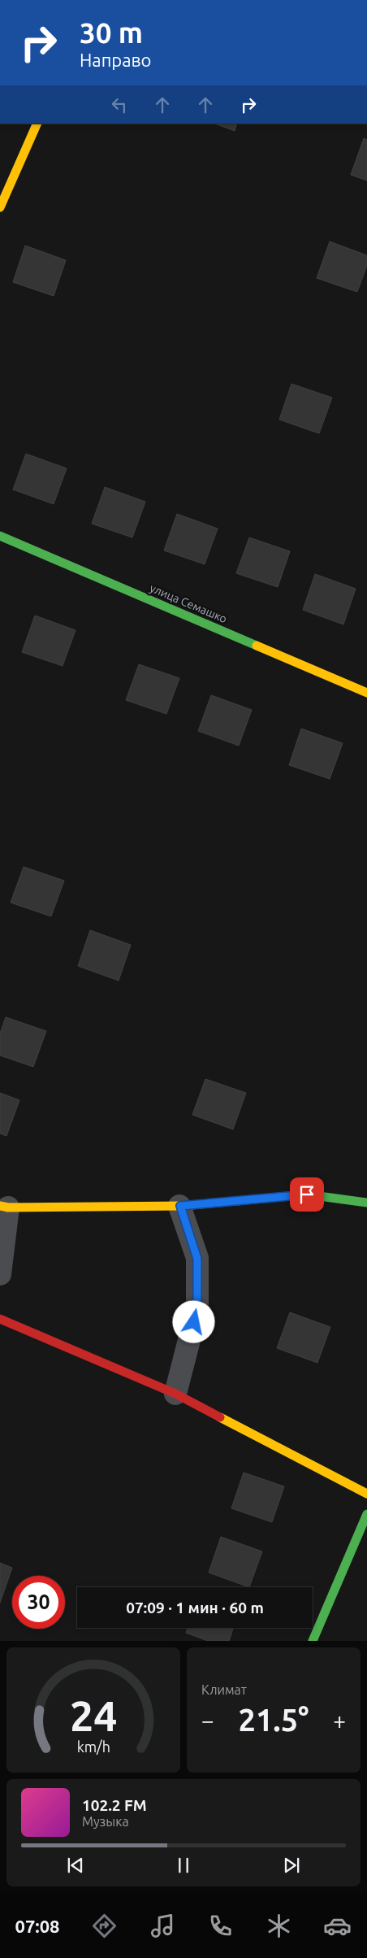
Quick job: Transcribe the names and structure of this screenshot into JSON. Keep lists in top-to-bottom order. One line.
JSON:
{"streets":{"street":["улица Семашко"]},"page":{"turn":["30 m","Направо"],"limit":"30","trip":"07:09 · 1 мин · 60 m","tile":"Климат","heat":["−","21.5°","+"],"song":["102.2 FM","Музыка"],"tabs":"07:08","gauge":["24","km/h"]}}
